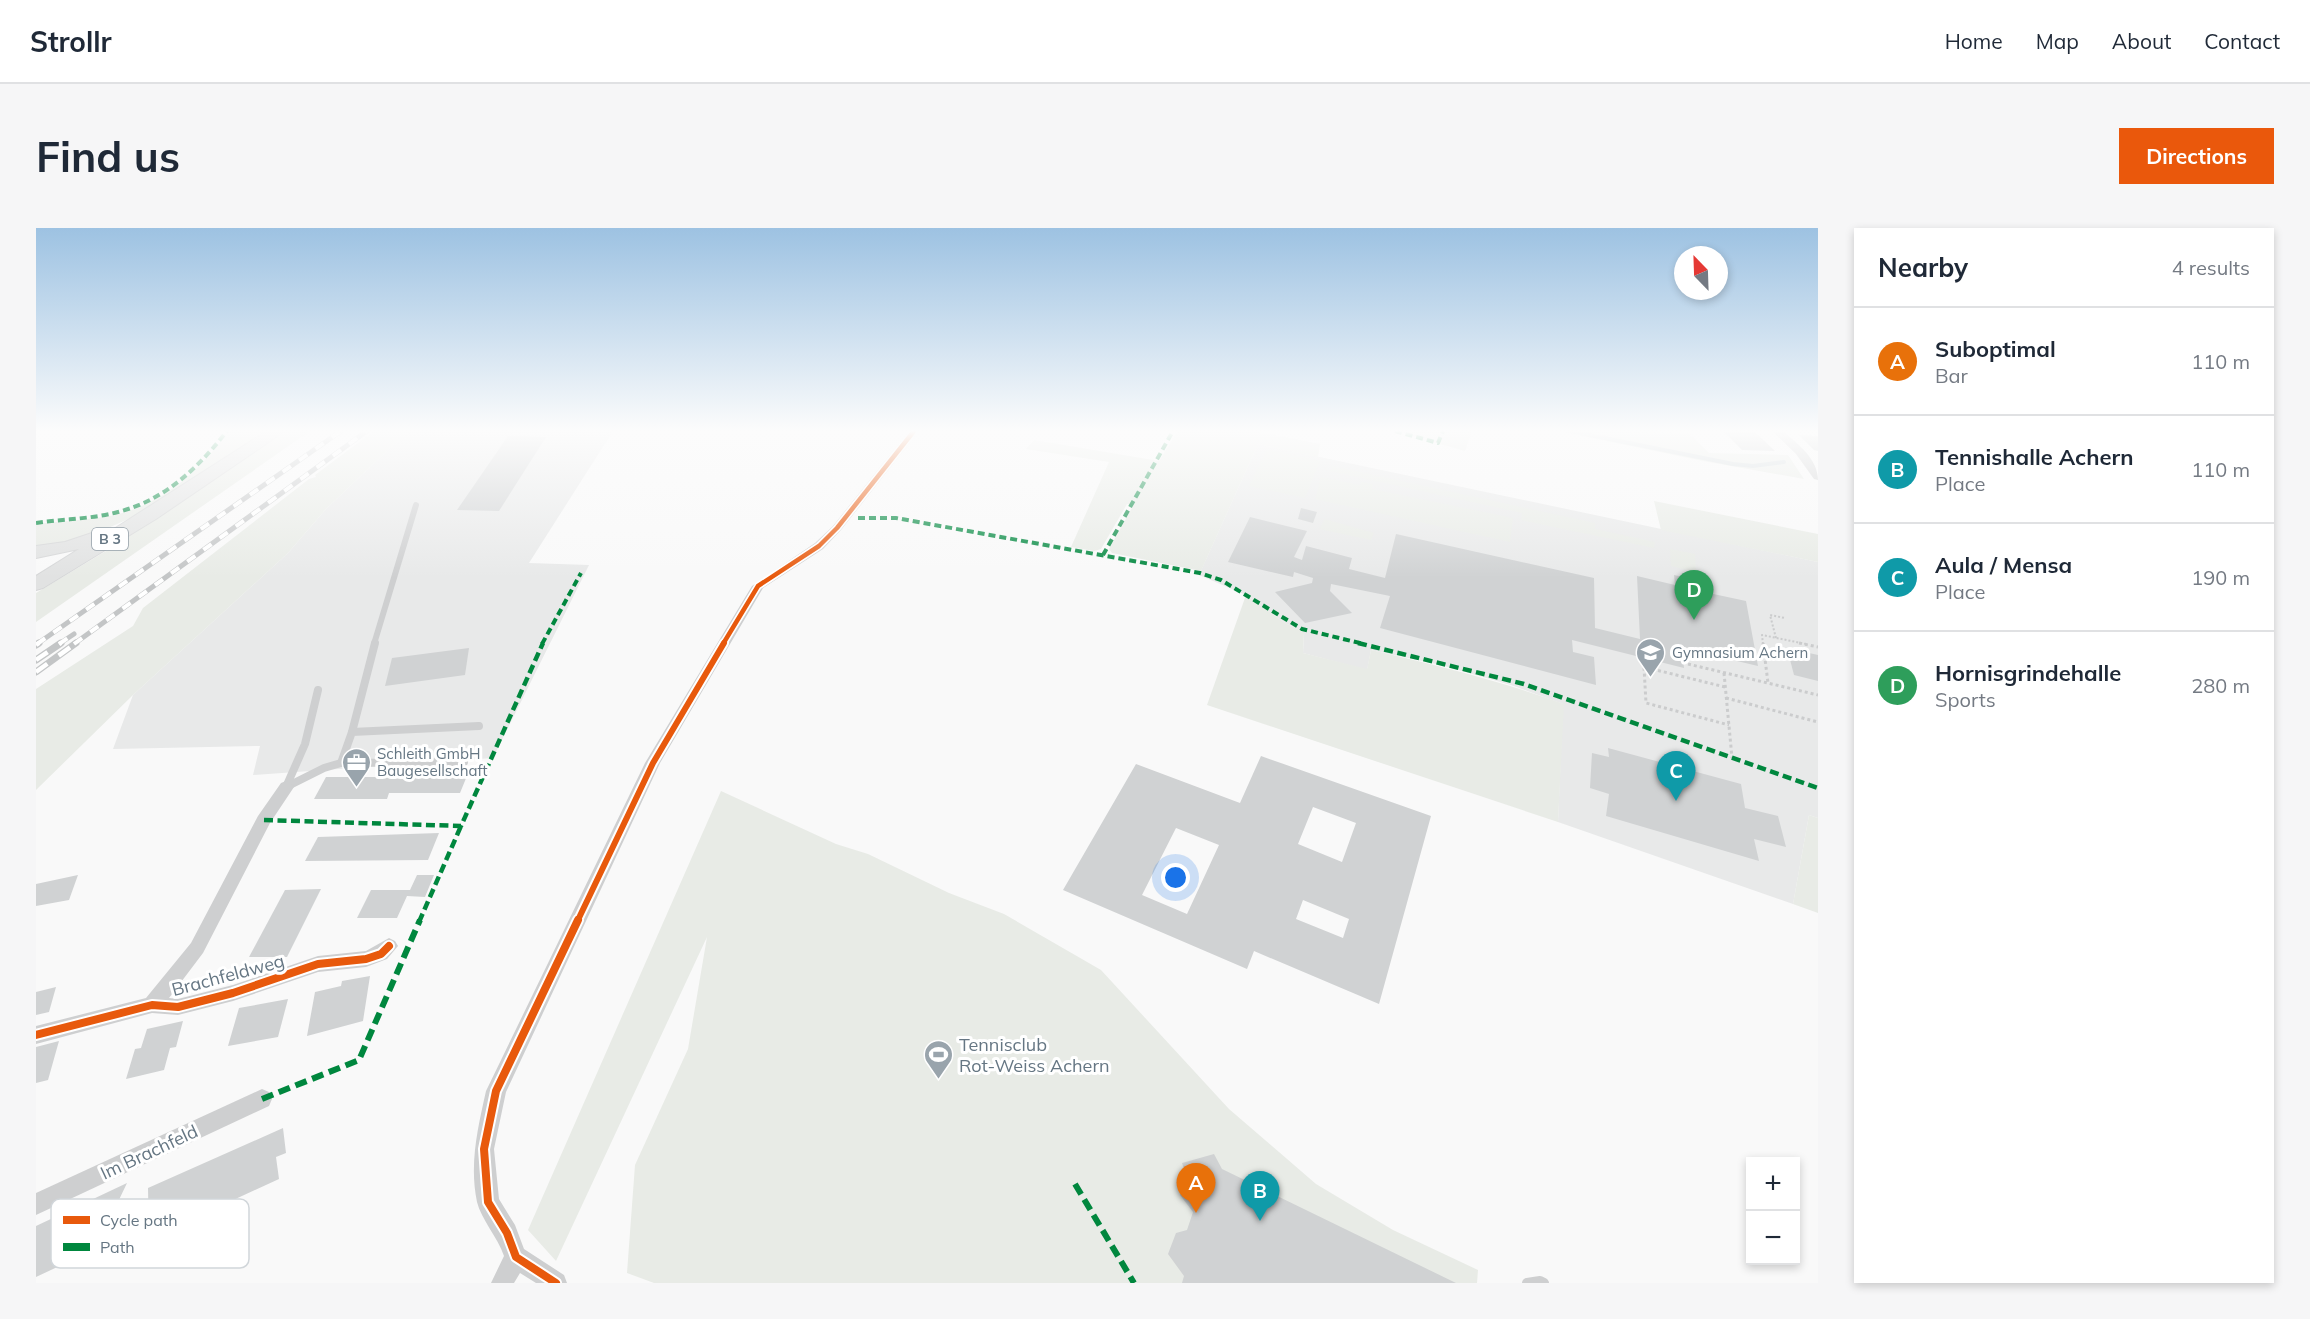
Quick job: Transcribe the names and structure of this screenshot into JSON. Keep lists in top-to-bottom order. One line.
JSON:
{"streets":{"main road":["B 3"],"street":["Brachfeldweg","Im Brachfeld"]},"places":{"school or university":["Gymnasium Achern"],"office":["Schleith GmbH Baugesellschaft"],"sports":["Tennisclub Rot-Weiss Achern"]},"legend":["Cycle path","Path"],"north":"top left","page":{"header":"Strollr","nav":["Home","Map","About","Contact"],"buttons":"Directions","title":"Find us","heading":["Nearby","4 results"],"list":[{"mark":"A","name":"Suboptimal","note":"Bar","value":"110 m"},{"mark":"B","name":"Tennishalle Achern","note":"Place","value":"110 m"},{"mark":"C","name":"Aula / Mensa","note":"Place","value":"190 m"},{"mark":"D","name":"Hornisgrindehalle","note":"Sports","value":"280 m"}],"pins":["D","C","A","B"],"map_buttons":["+","−"]}}
